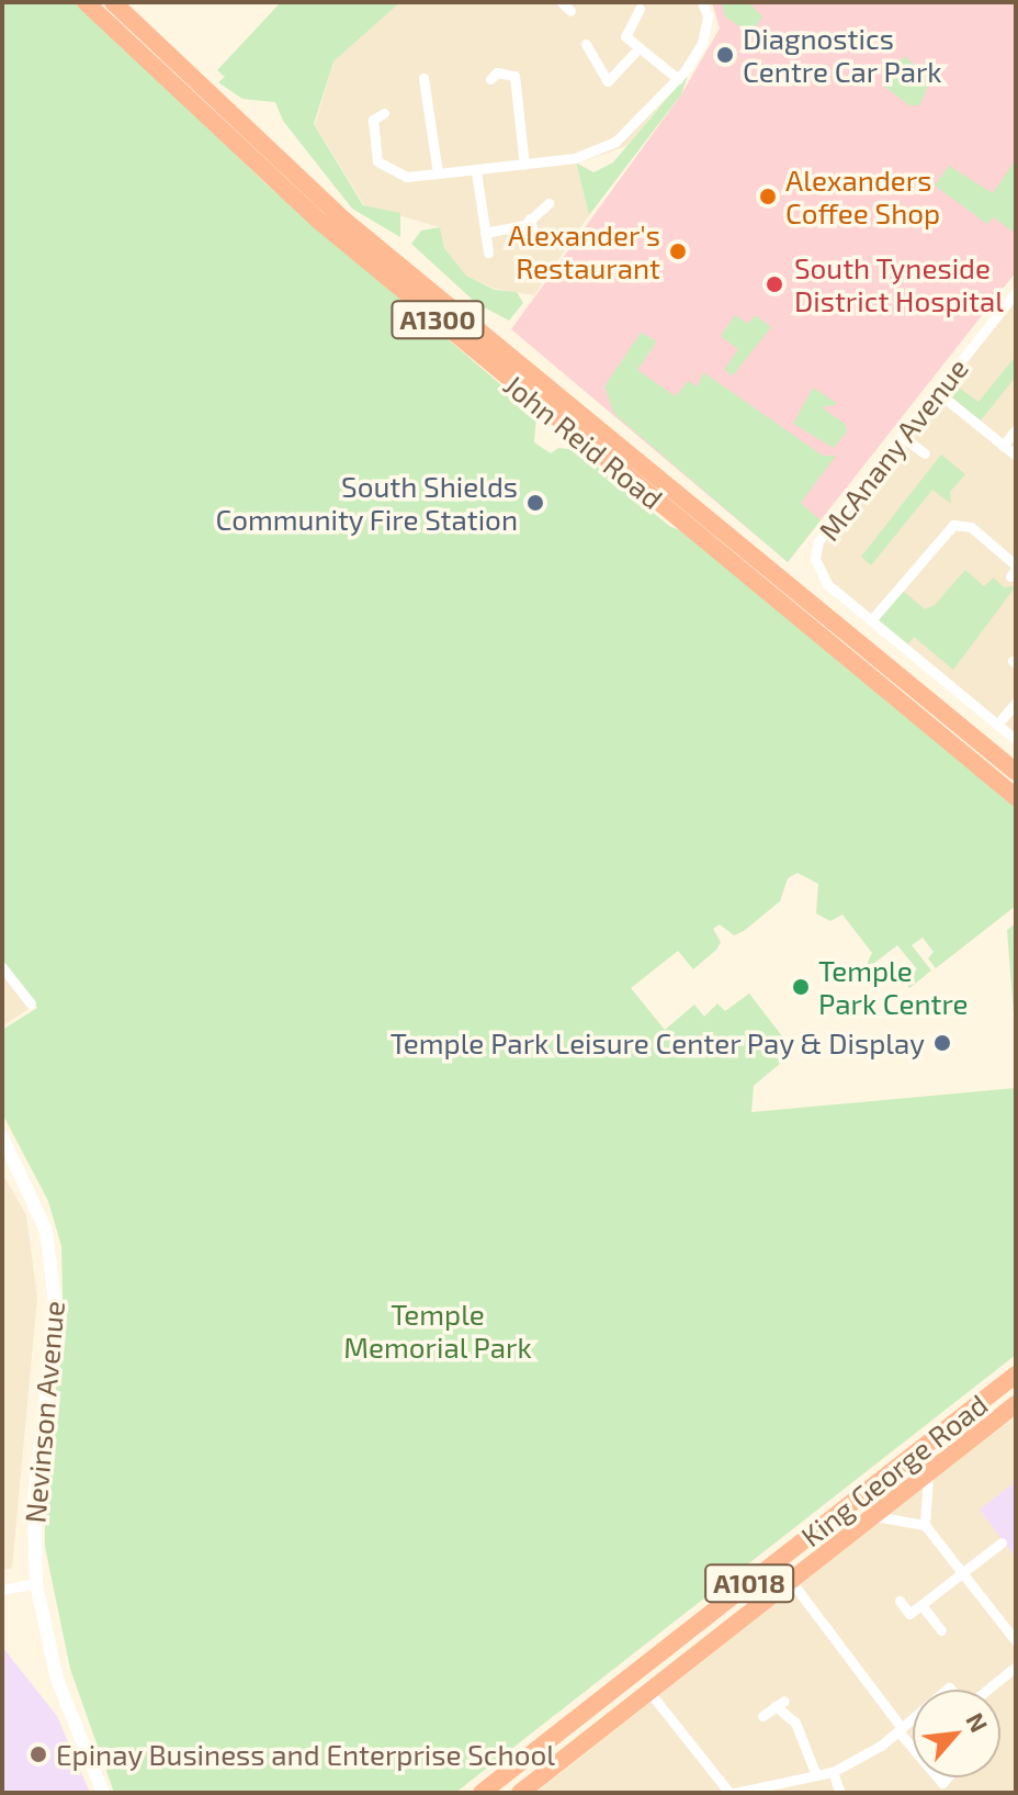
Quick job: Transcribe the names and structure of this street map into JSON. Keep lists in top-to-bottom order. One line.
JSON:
{"streets":{"highway":["A1300","John Reid Road","King George Road","A1018"],"street":["McAnany Avenue","Nevinson Avenue"]},"parks":["Temple Memorial Park"],"places":["Diagnostics Centre Car Park","Alexanders Coffee Shop","Alexander's Restaurant","South Tyneside District Hospital","South Shields Community Fire Station","Temple Park Centre","Temple Park Leisure Center Pay & Display","Epinay Business and Enterprise School"],"north":"top right"}
